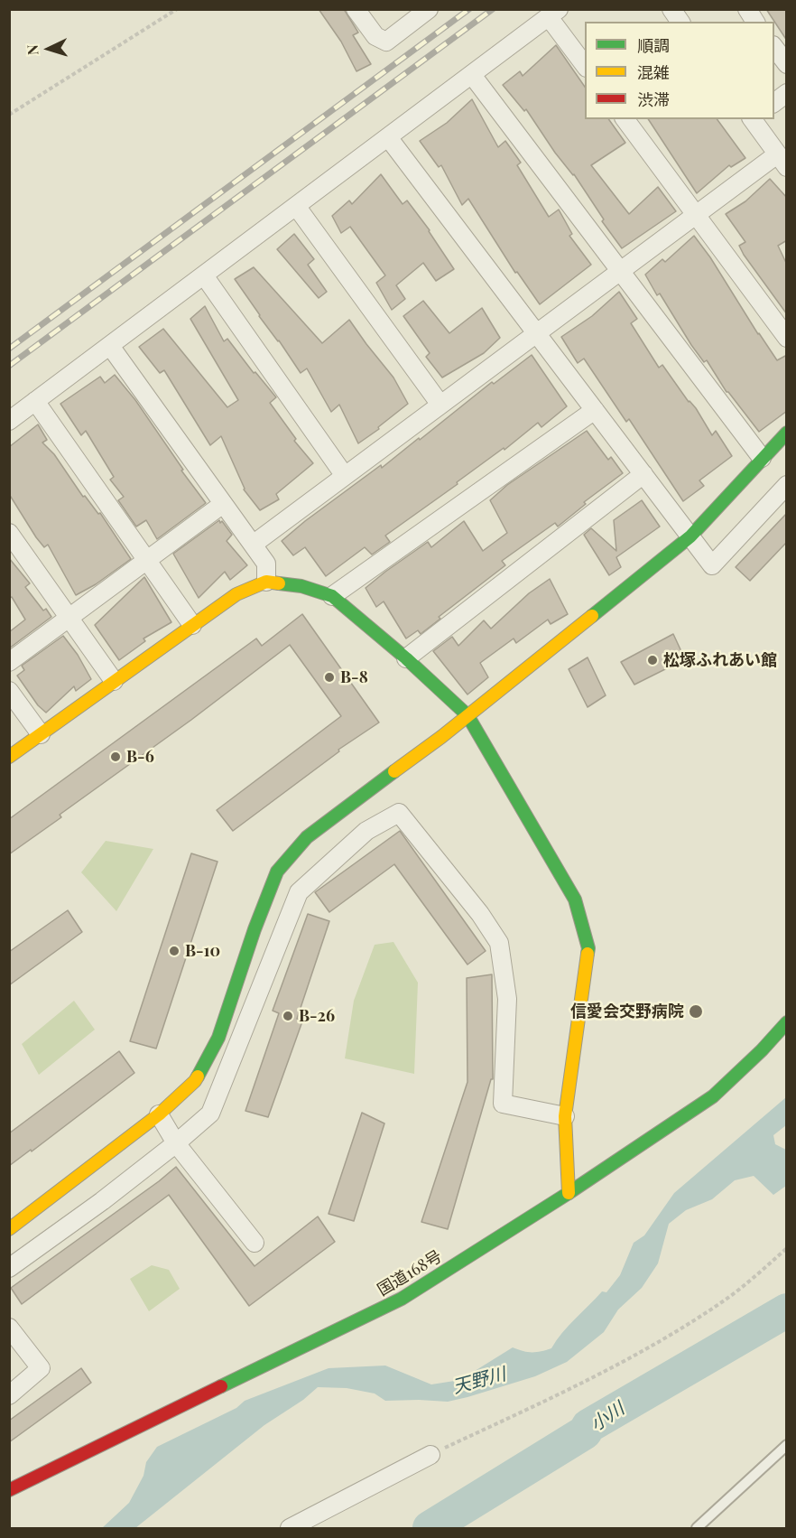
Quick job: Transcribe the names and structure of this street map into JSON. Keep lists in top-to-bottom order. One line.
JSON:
{"streets":{"main road":["国道168号"]},"water":["天野川","小川"],"places":["松塚ふれあい館","B-8","B-6","B-10","信愛会交野病院","B-26"],"legend":["順調","混雑","渋滞"],"north":"left"}
